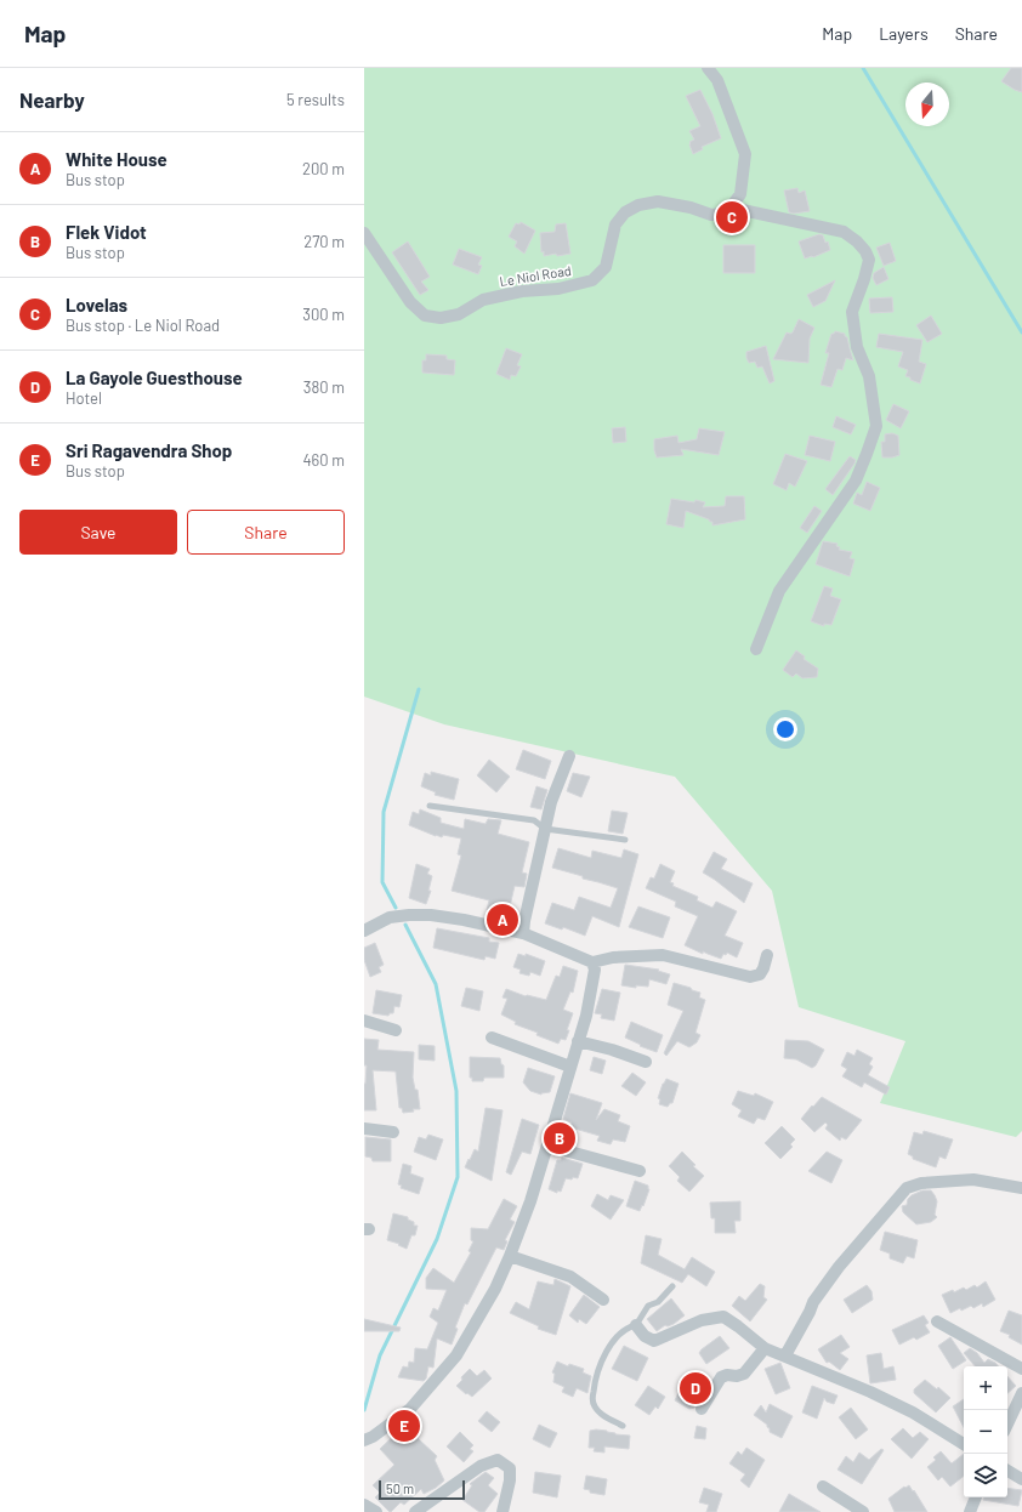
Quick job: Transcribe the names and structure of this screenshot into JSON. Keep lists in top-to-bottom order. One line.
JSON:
{"streets":{"street":["Le Niol Road"]},"scale_bar":"50 m","north":"bottom","page":{"header":"Map","nav":["Map","Layers","Share"],"heading":["Nearby","5 results"],"list":[{"mark":"A","name":"White House","note":"Bus stop","value":"200 m"},{"mark":"B","name":"Flek Vidot","note":"Bus stop","value":"270 m"},{"mark":"C","name":"Lovelas","note":"Bus stop · Le Niol Road","value":"300 m"},{"mark":"D","name":"La Gayole Guesthouse","note":"Hotel","value":"380 m"},{"mark":"E","name":"Sri Ragavendra Shop","note":"Bus stop","value":"460 m"}],"pins":["C","A","B","D","E"],"buttons":["Save","Share"],"map_buttons":["+","−"],"scale":"50 m"}}
